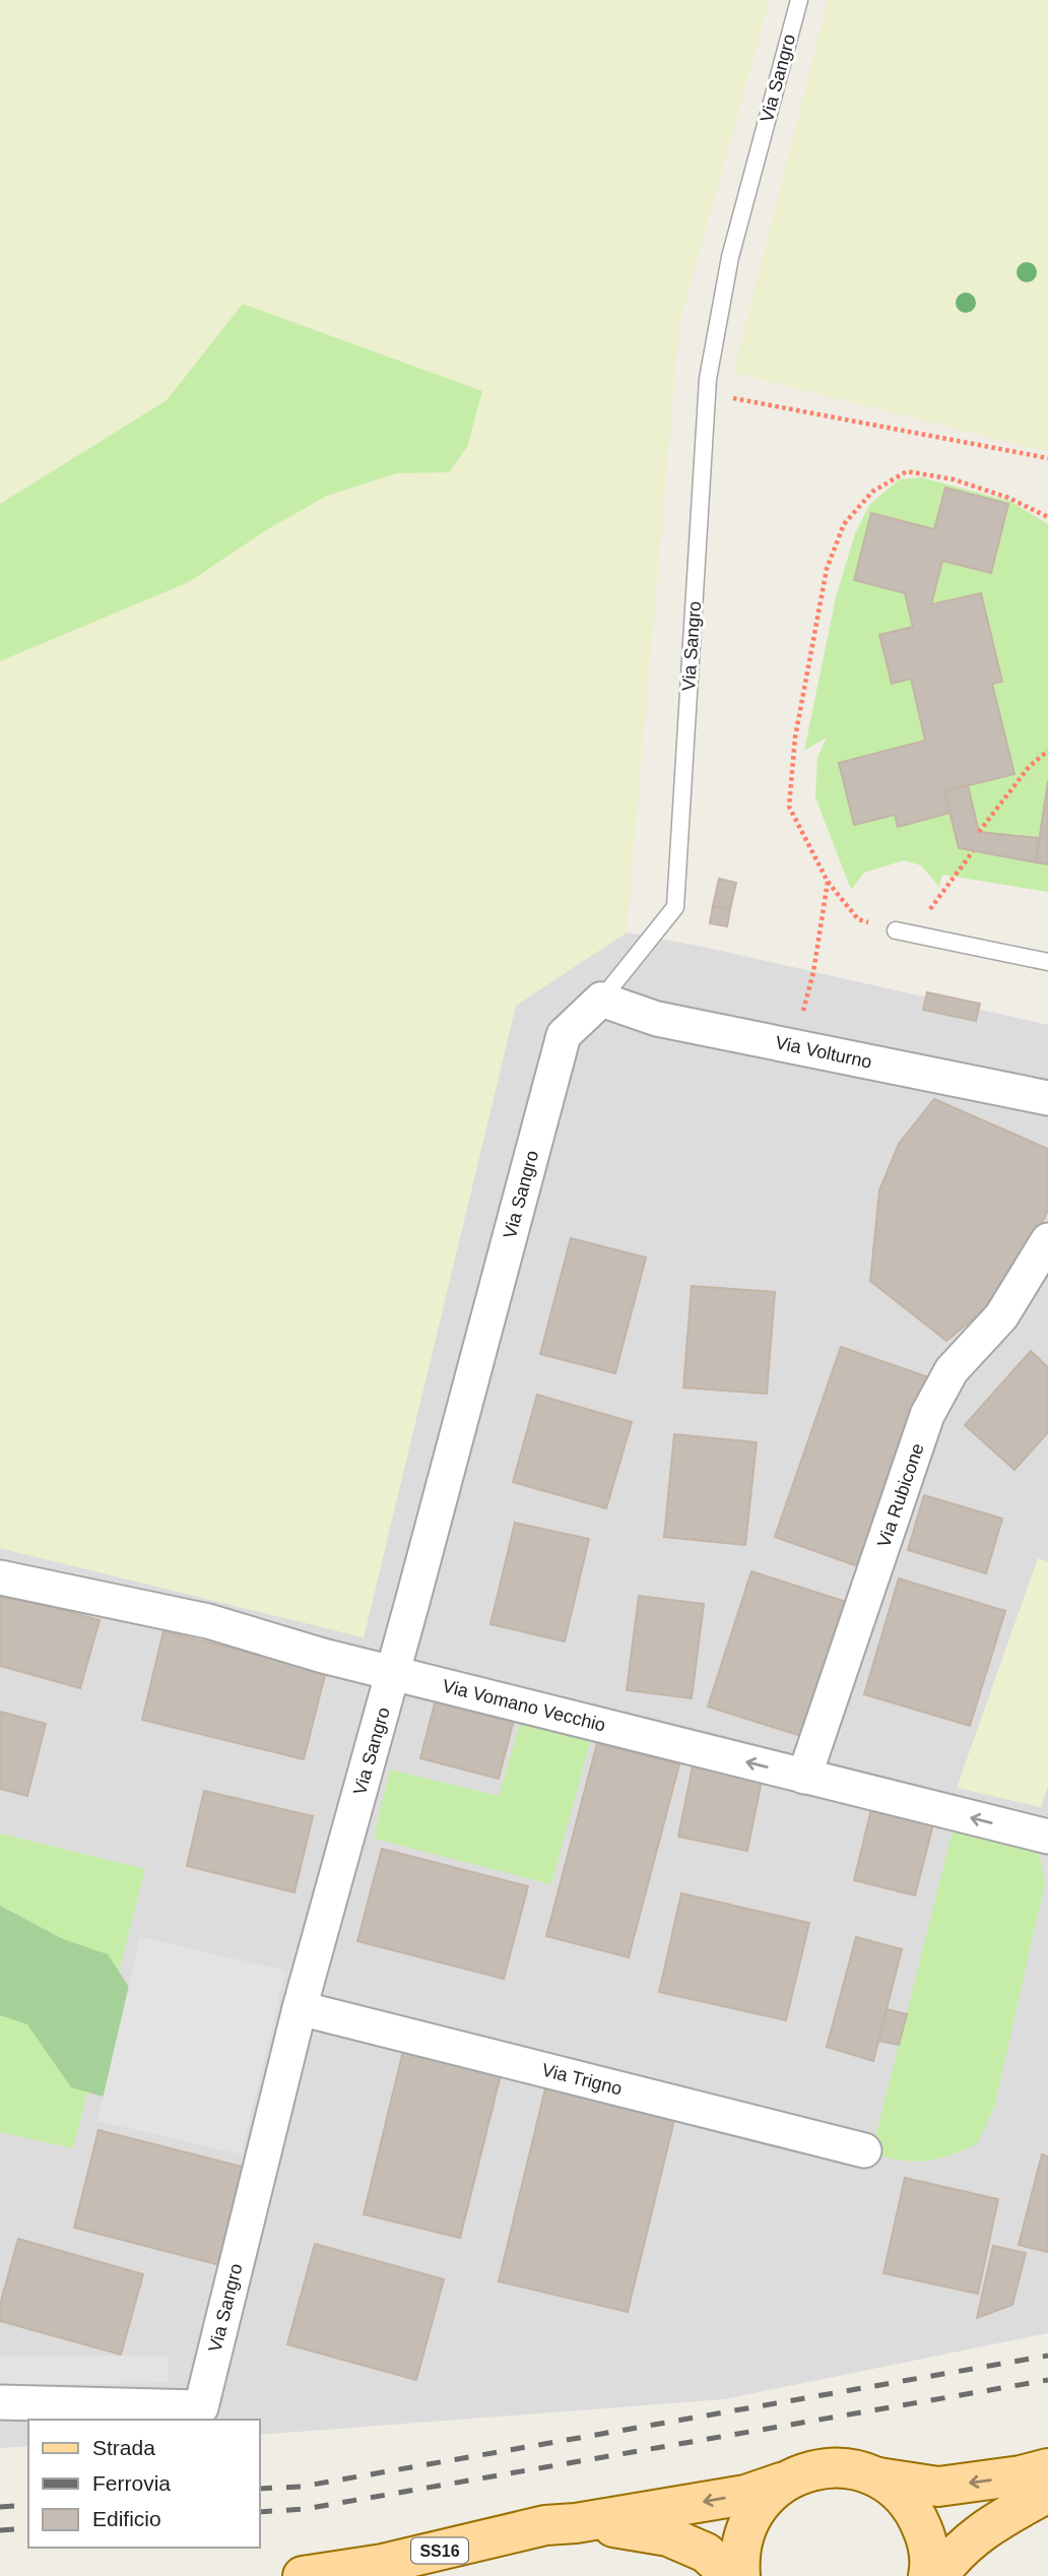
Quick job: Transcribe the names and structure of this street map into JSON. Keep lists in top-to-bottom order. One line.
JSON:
{"streets":{"main road":["SS16"],"street":["Via Sangro","Via Volturno","Via Rubicone","Via Vomano Vecchio","Via Trigno"]},"crossings":[["Via Sangro","Via Volturno"],["Via Sangro","Via Vomano Vecchio"],["Via Sangro","Via Trigno"],["Via Rubicone","Via Vomano Vecchio"]],"one_way":["Via Vomano Vecchio"],"legend":["Strada","Ferrovia","Edificio"]}
